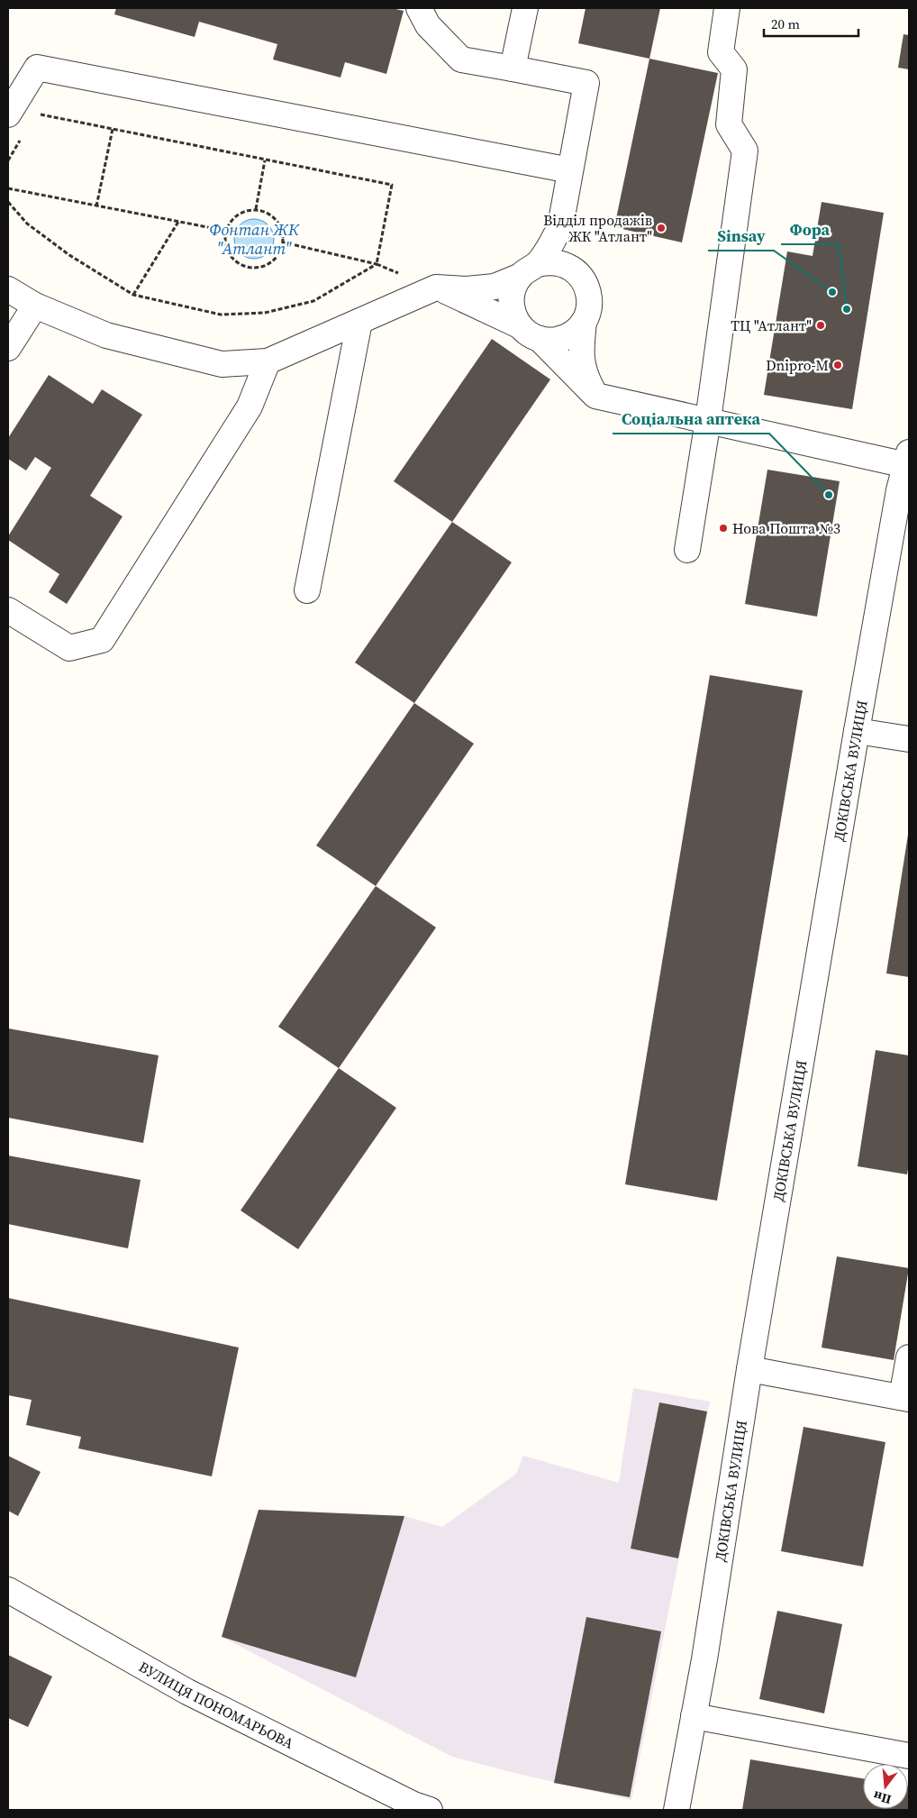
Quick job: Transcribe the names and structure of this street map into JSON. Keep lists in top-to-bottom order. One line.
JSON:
{"streets":{"street":["ДОКІВСЬКА ВУЛИЦЯ","ВУЛИЦЯ ПОНОМАРЬОВА"]},"water":["Фонтан ЖК \"Атлант\""],"places":["Відділ продажів ЖК \"Атлант\"","Sinsay","Фора","ТЦ \"Атлант\"","Dnipro-M","Соціальна аптека","Нова Пошта №3"],"scale_bar":"20 m","north":"bottom"}
